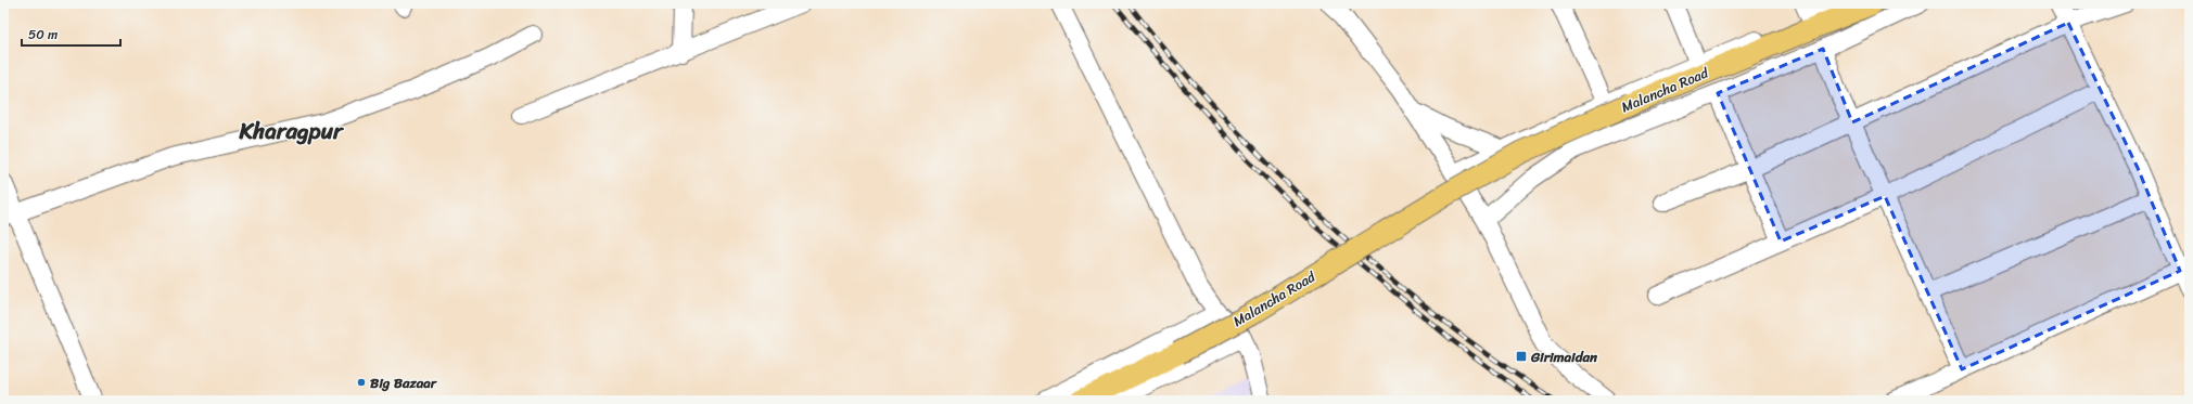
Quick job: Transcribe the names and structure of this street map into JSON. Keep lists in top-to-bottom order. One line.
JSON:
{"streets":{"main road":["Malancha Road"]},"districts":["Kharagpur"],"places":{"transit":["Girimaidan"],"other":["Big Bazaar"]},"scale_bar":"50 m"}
